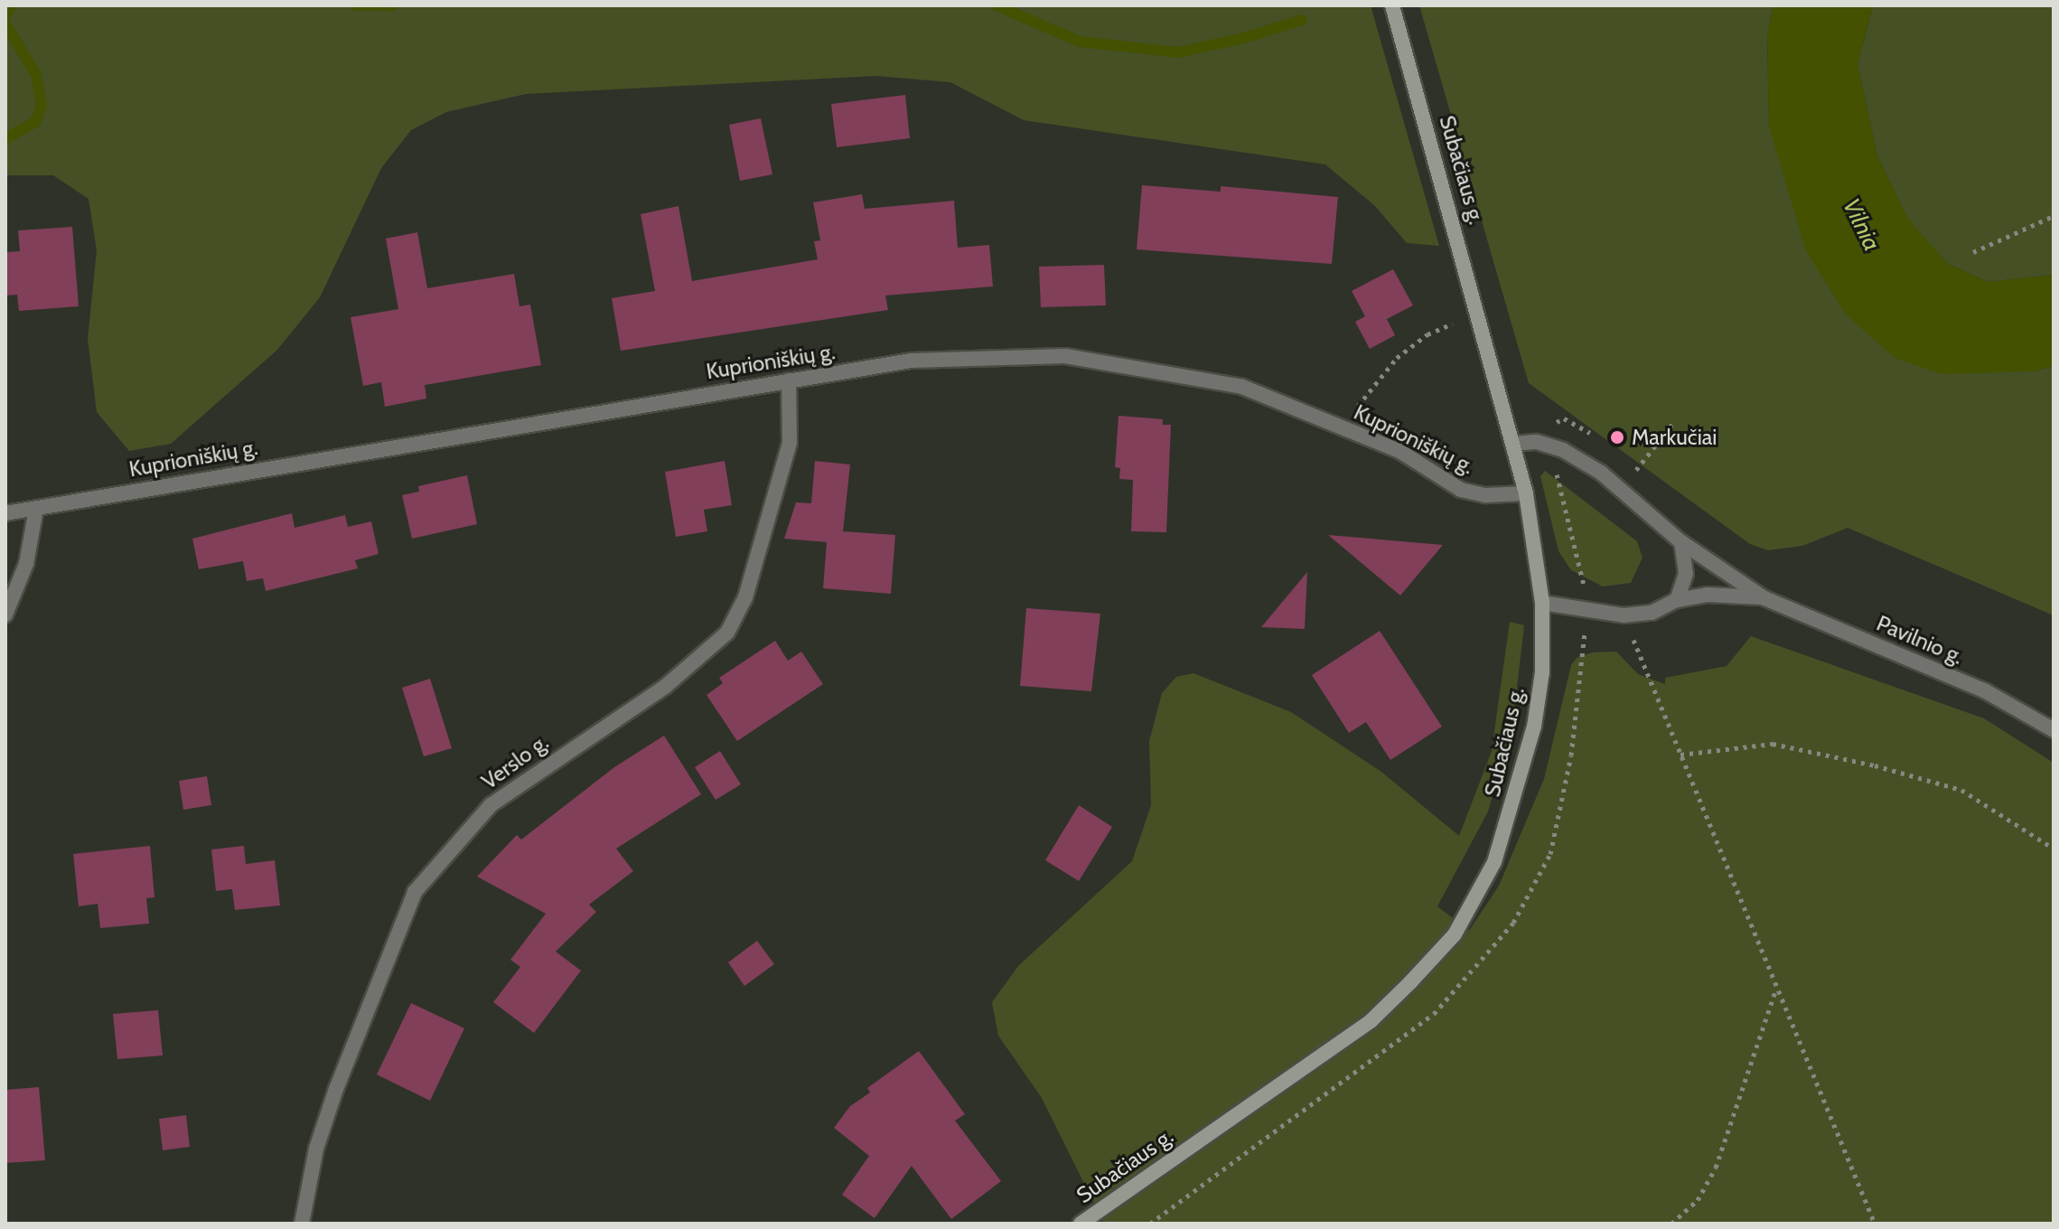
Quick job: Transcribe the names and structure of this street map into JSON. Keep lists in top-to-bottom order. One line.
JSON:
{"streets":{"street":["Subačiaus g.","Kuprioniškių g.","Pavilnio g.","Verslo g."]},"crossings":[["Subačiaus g.","Kuprioniškių g."],["Subačiaus g.","Pavilnio g."],["Kuprioniškių g.","Verslo g."]],"water":["Vilnia"],"places":["Markučiai"]}
